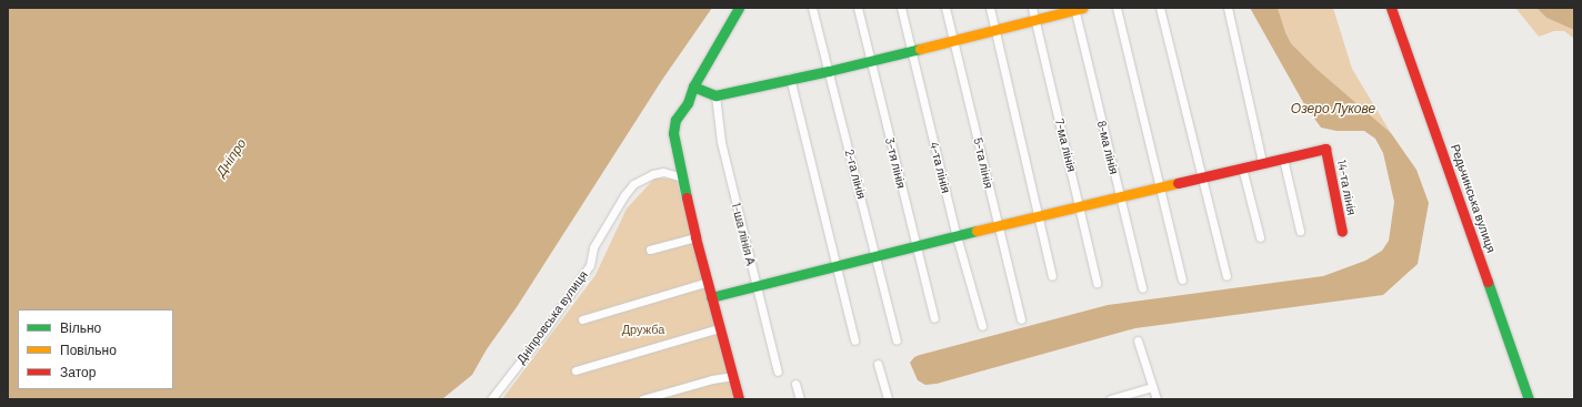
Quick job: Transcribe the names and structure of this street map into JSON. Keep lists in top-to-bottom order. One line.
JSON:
{"streets":{"street":["7-ма лінія","8-ма лінія","3-тя лінія","5-та лінія","4-та лінія","2-га лінія","14-та лінія","Редьчинська вулиця","1-ша лінія А","Дніпровська вулиця"]},"water":["Озеро Лукове","Дніпро"],"parks":["Дружба"],"legend":["Вільно","Повільно","Затор"]}
